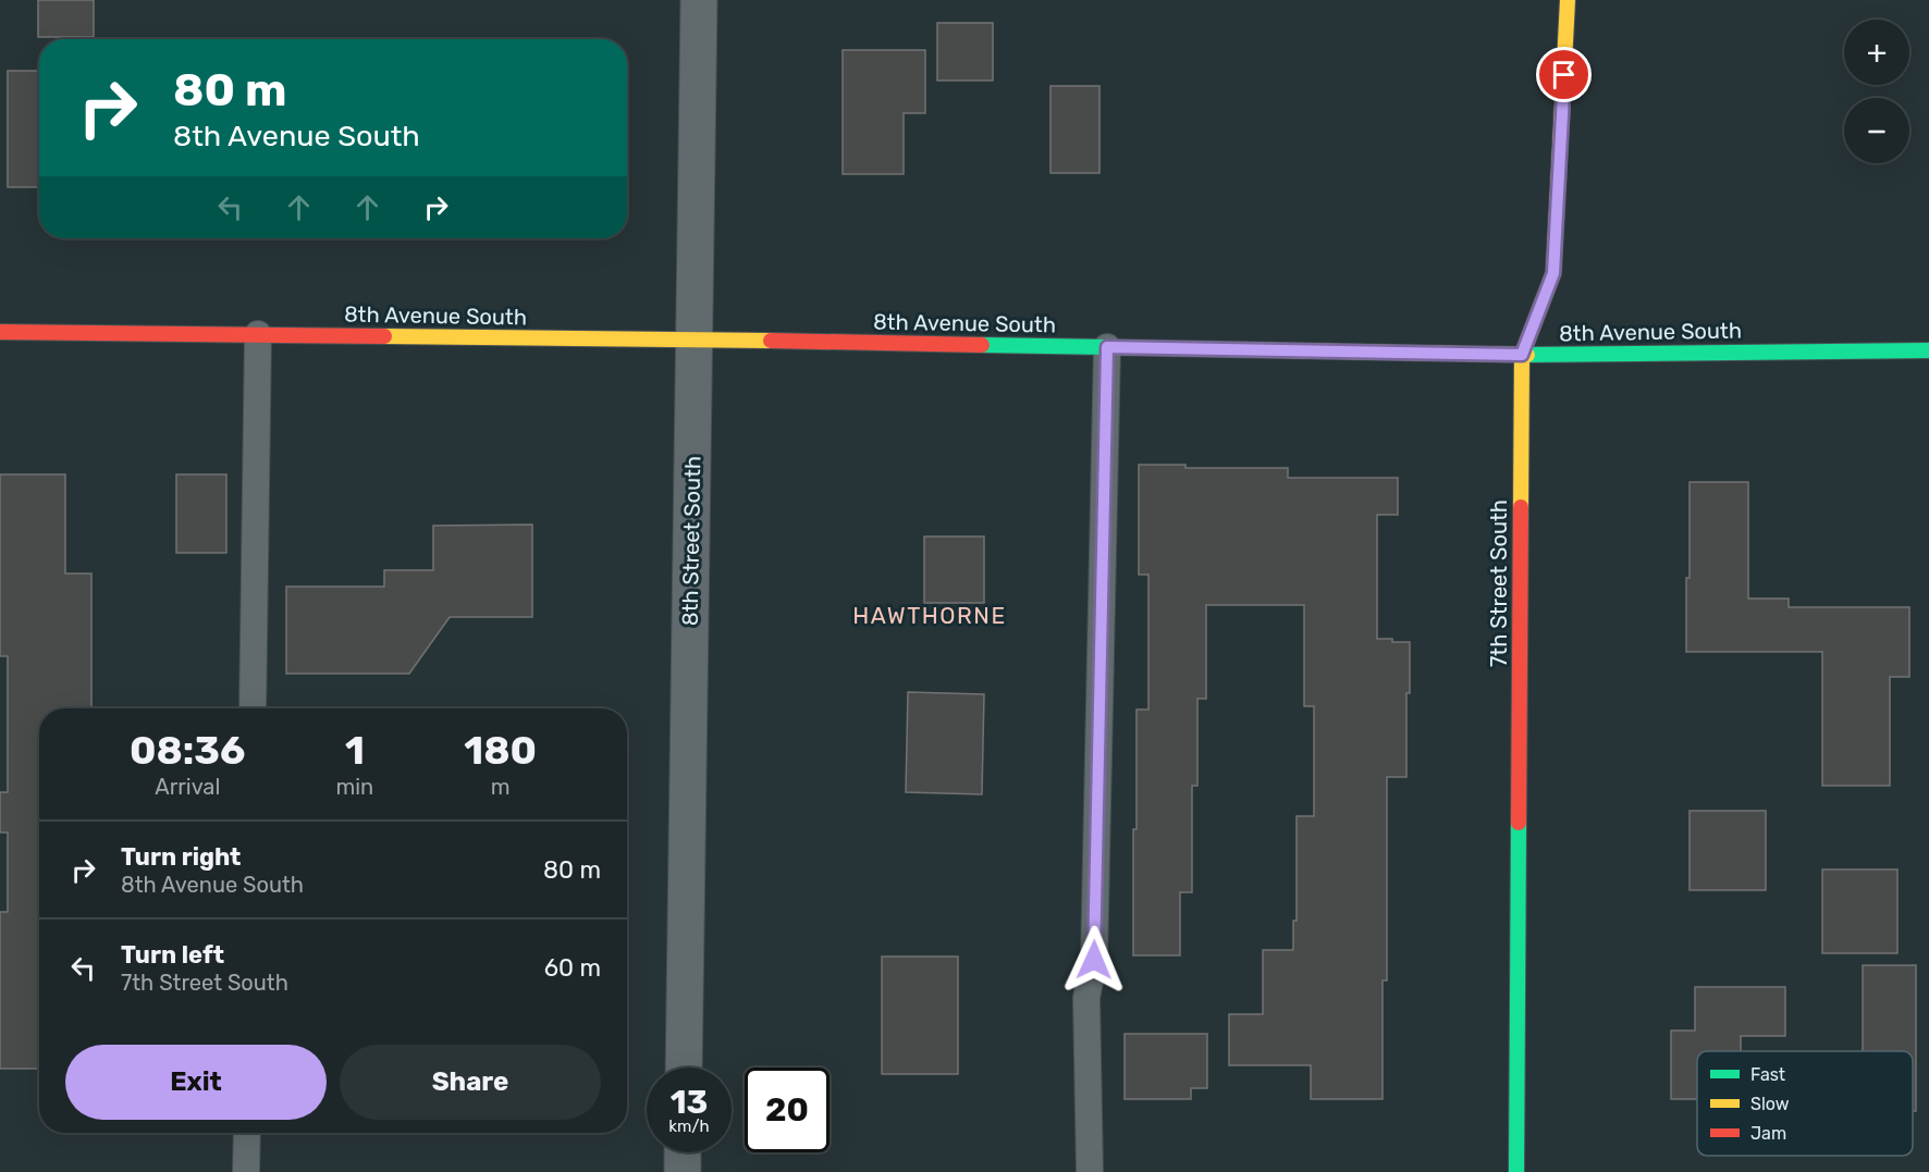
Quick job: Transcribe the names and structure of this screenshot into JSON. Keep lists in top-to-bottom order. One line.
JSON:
{"streets":{"street":["8th Avenue South","8th Street South","7th Street South"]},"crossings":[["8th Avenue South","8th Street South"],["8th Avenue South","7th Street South"]],"districts":["HAWTHORNE"],"legend":["Fast","Slow","Jam"],"page":{"map_buttons":["+","−"],"turn":["80 m","8th Avenue South"],"eta":["08:36","Arrival","1","min","180","m"],"list":[{"name":"Turn right","note":"8th Avenue South","value":"80 m"},{"name":"Turn left","note":"7th Street South","value":"60 m"}],"buttons":["Exit","Share"],"speed":"13 km/h","limit":"20"}}
